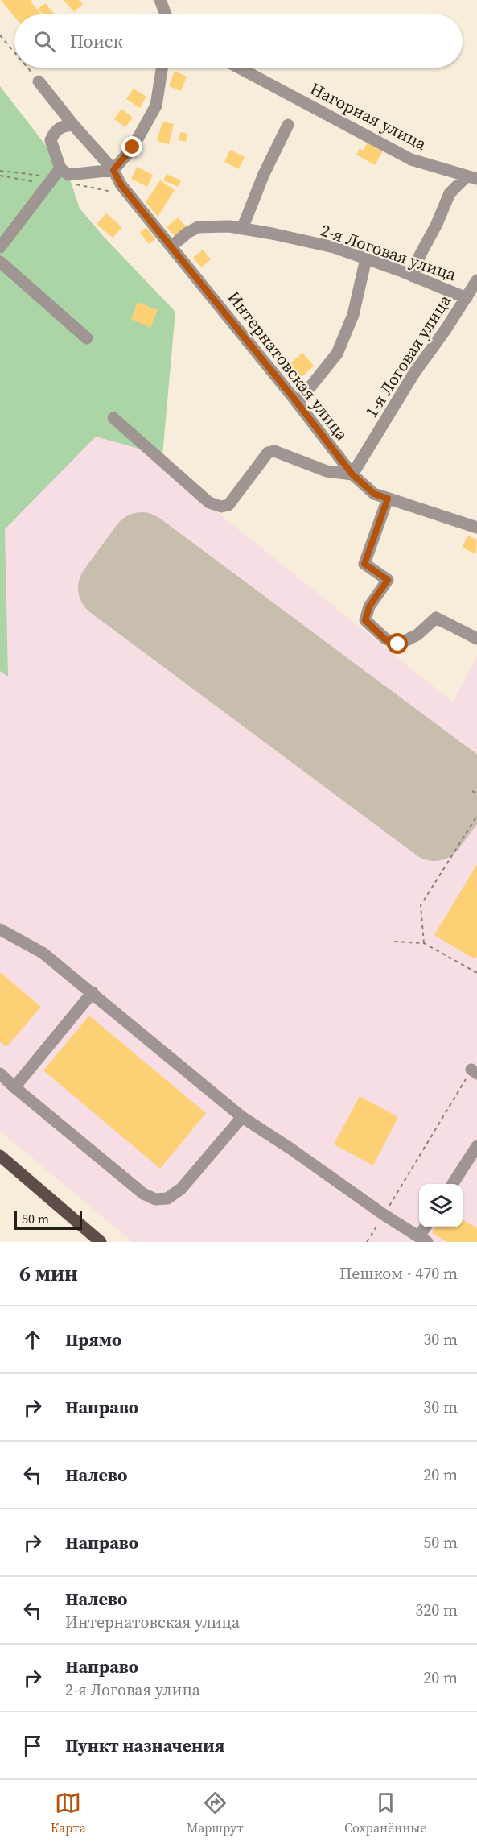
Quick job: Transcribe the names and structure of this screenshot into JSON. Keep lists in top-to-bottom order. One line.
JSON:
{"streets":{"street":["Нагорная улица","2-я Логовая улица","1-я Логовая улица","Интернатовская улица"]},"crossings":[["2-я Логовая улица","1-я Логовая улица"],["2-я Логовая улица","Интернатовская улица"],["1-я Логовая улица","Интернатовская улица"]],"scale_bar":"50 m","page":{"search":"Поиск","scale":"50 m","heading":["6 мин","Пешком · 470 m"],"list":[["Прямо","30 m"],["Направо","30 m"],["Налево","20 m"],["Направо","50 m"],["Налево","Интернатовская улица","320 m"],["Направо","2-я Логовая улица","20 m"],"Пункт назначения"],"nav":["Карта","Маршрут","Сохранённые"]}}
